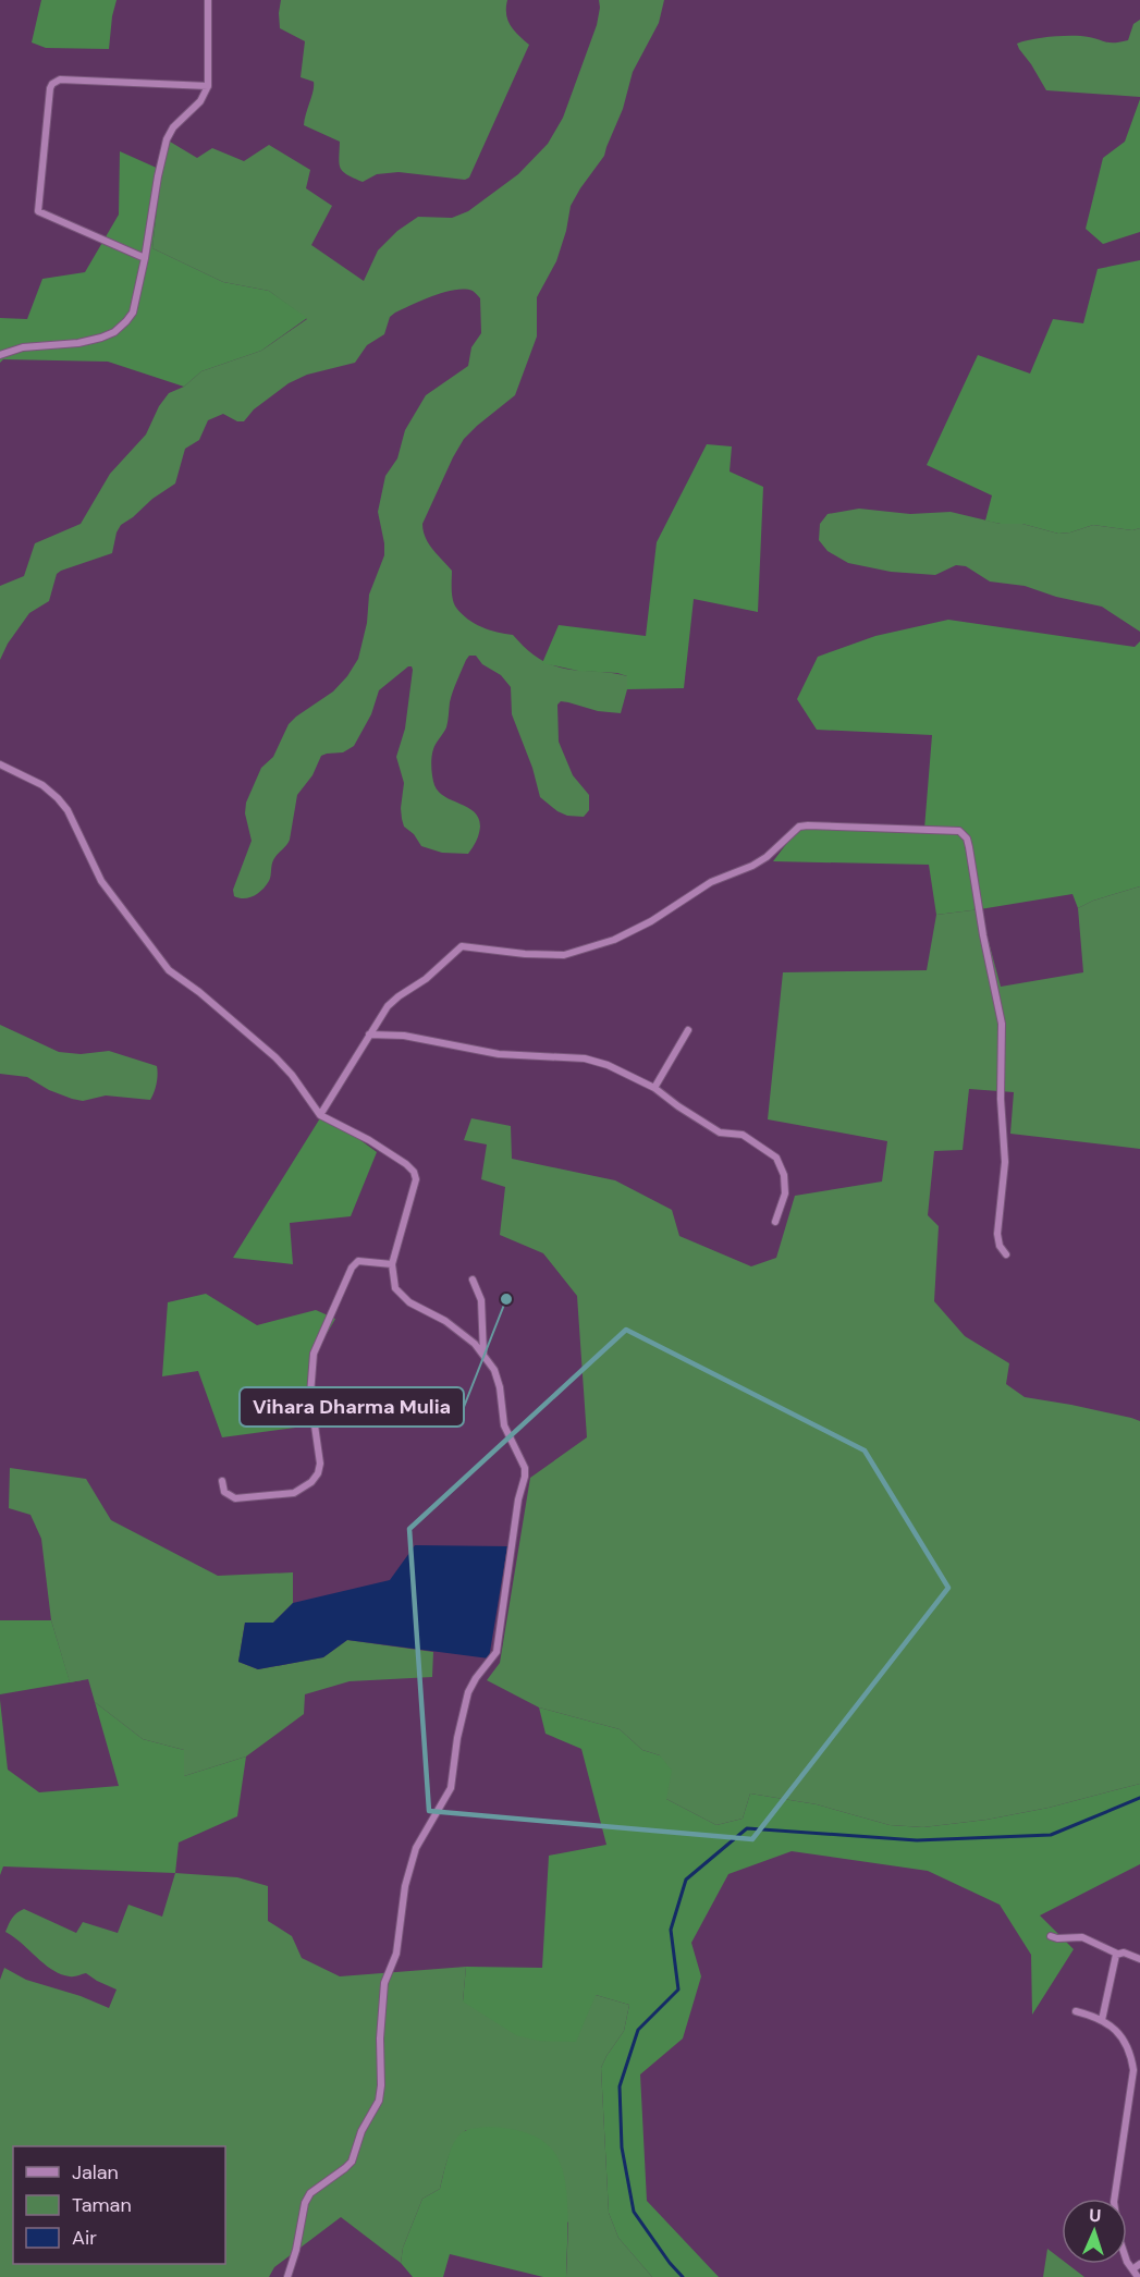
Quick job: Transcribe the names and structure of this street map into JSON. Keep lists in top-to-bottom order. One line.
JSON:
{"places":["Vihara Dharma Mulia"],"legend":["Jalan","Taman","Air"],"north":"top"}
